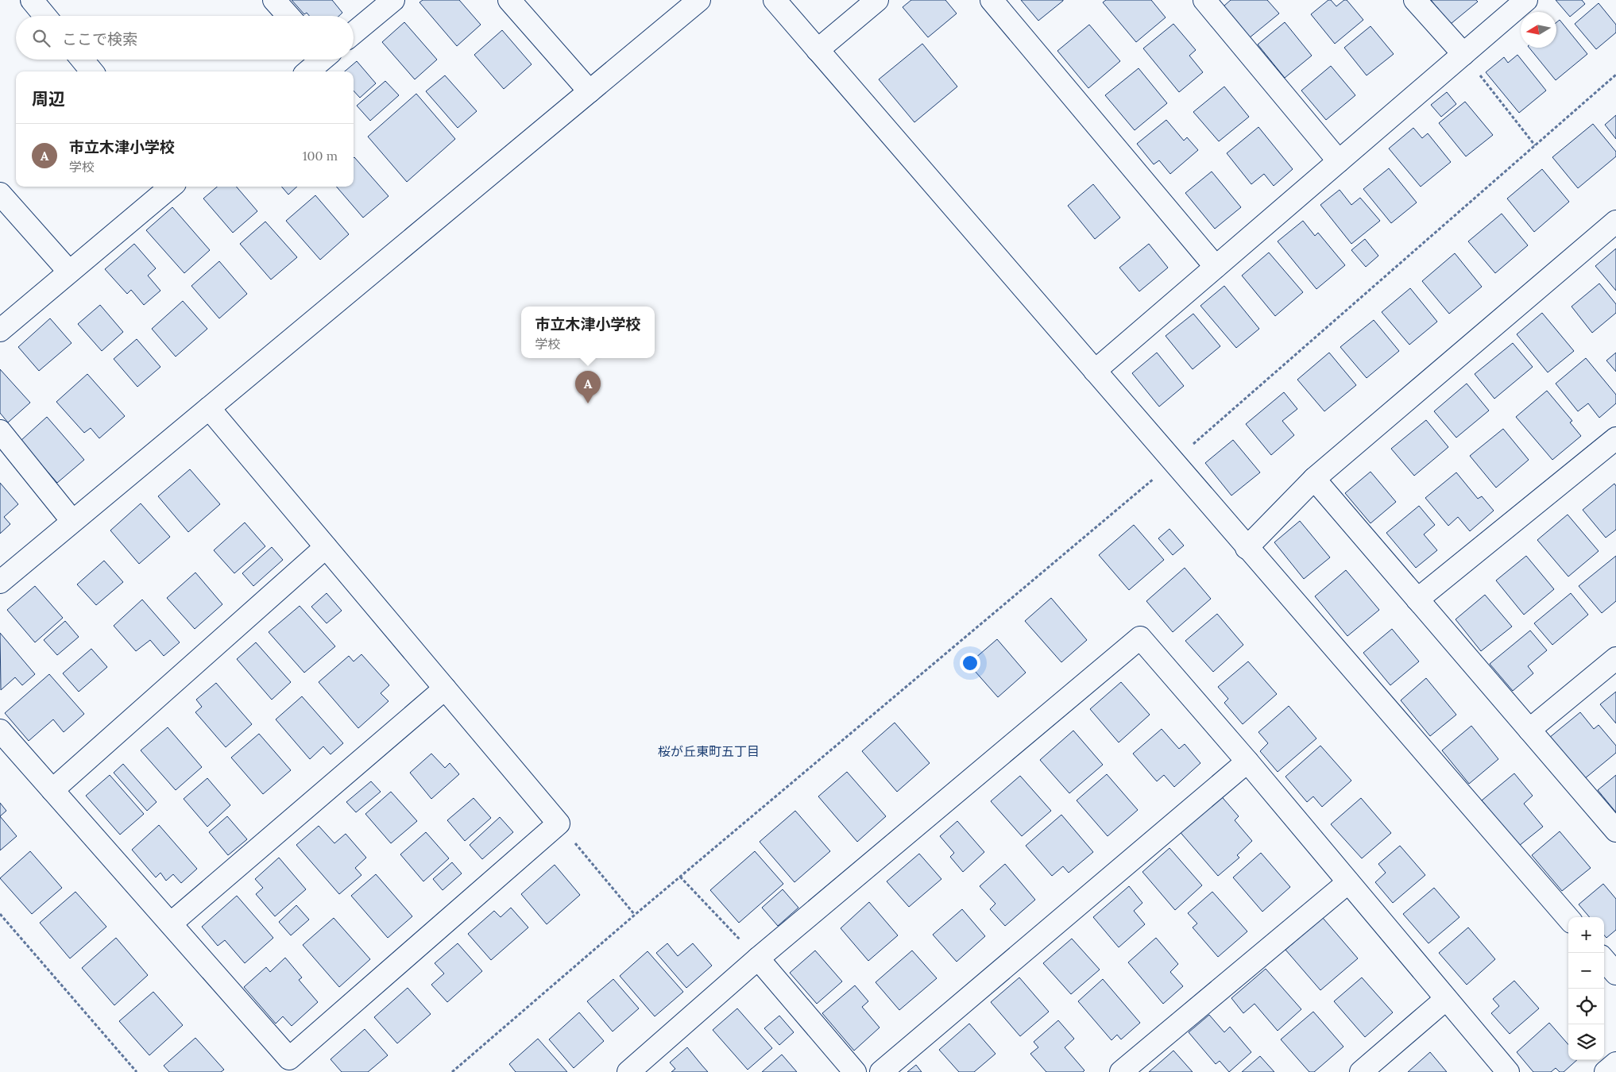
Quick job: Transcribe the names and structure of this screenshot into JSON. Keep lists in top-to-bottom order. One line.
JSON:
{"districts":["桜が丘東町五丁目"],"north":"left","page":{"search":"ここで検索","heading":"周辺","list":[{"mark":"A","name":"市立木津小学校","note":"学校","value":"100 m"}],"popup":["市立木津小学校","学校"],"pins":"A","map_buttons":["+","−"]}}
